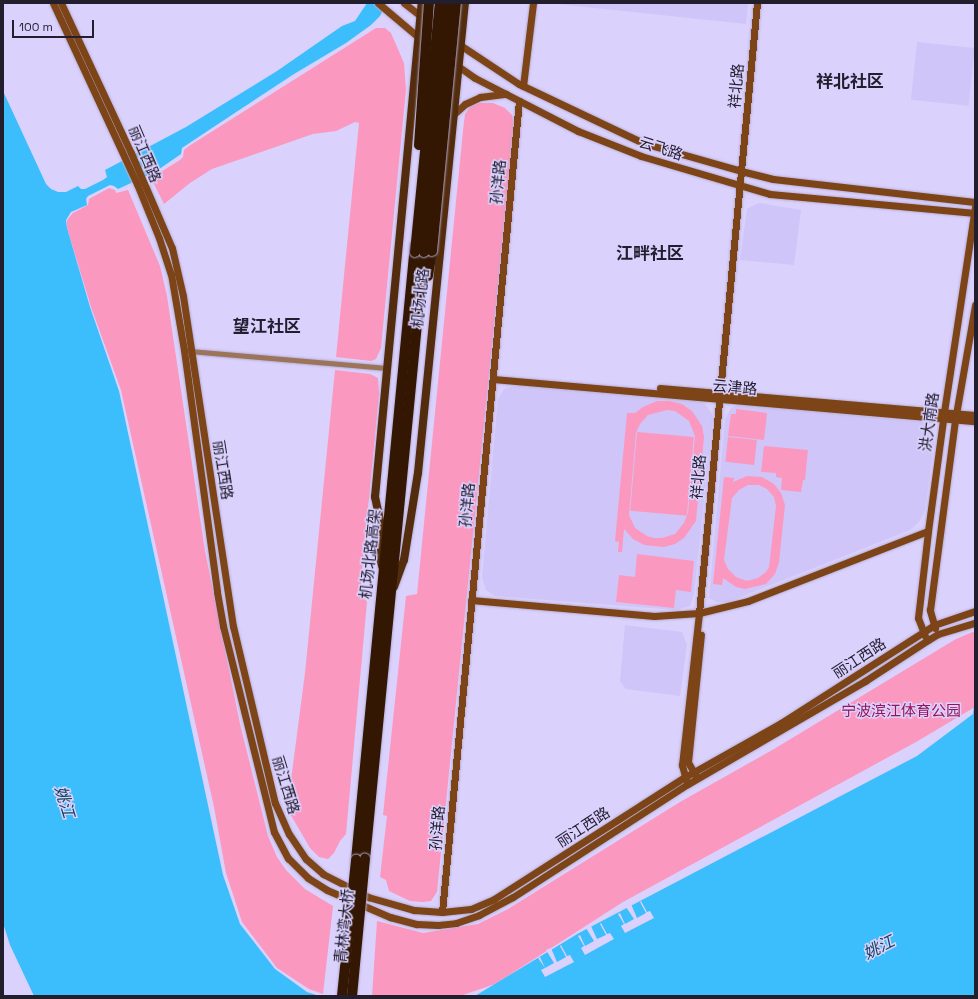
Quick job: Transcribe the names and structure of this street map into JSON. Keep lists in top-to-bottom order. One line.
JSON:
{"streets":{"highway":["机场北路","机场北路高架","青林湾大桥"],"main road":["祥北路","云飞路","丽江西路","孙洋路","云津路","洪大南路"]},"crossings":[["祥北路","云飞路"],["祥北路","丽江西路"],["祥北路","云津路"],["云飞路","孙洋路"],["云飞路","机场北路"],["云飞路","洪大南路"],["丽江西路","孙洋路"],["丽江西路","洪大南路"],["孙洋路","云津路"],["机场北路","机场北路高架"],["云津路","洪大南路"],["机场北路高架","青林湾大桥"]],"districts":["祥北社区","江畔社区","望江社区"],"water":["姚江"],"parks":["宁波滨江体育公园"],"scale_bar":"100 m"}
